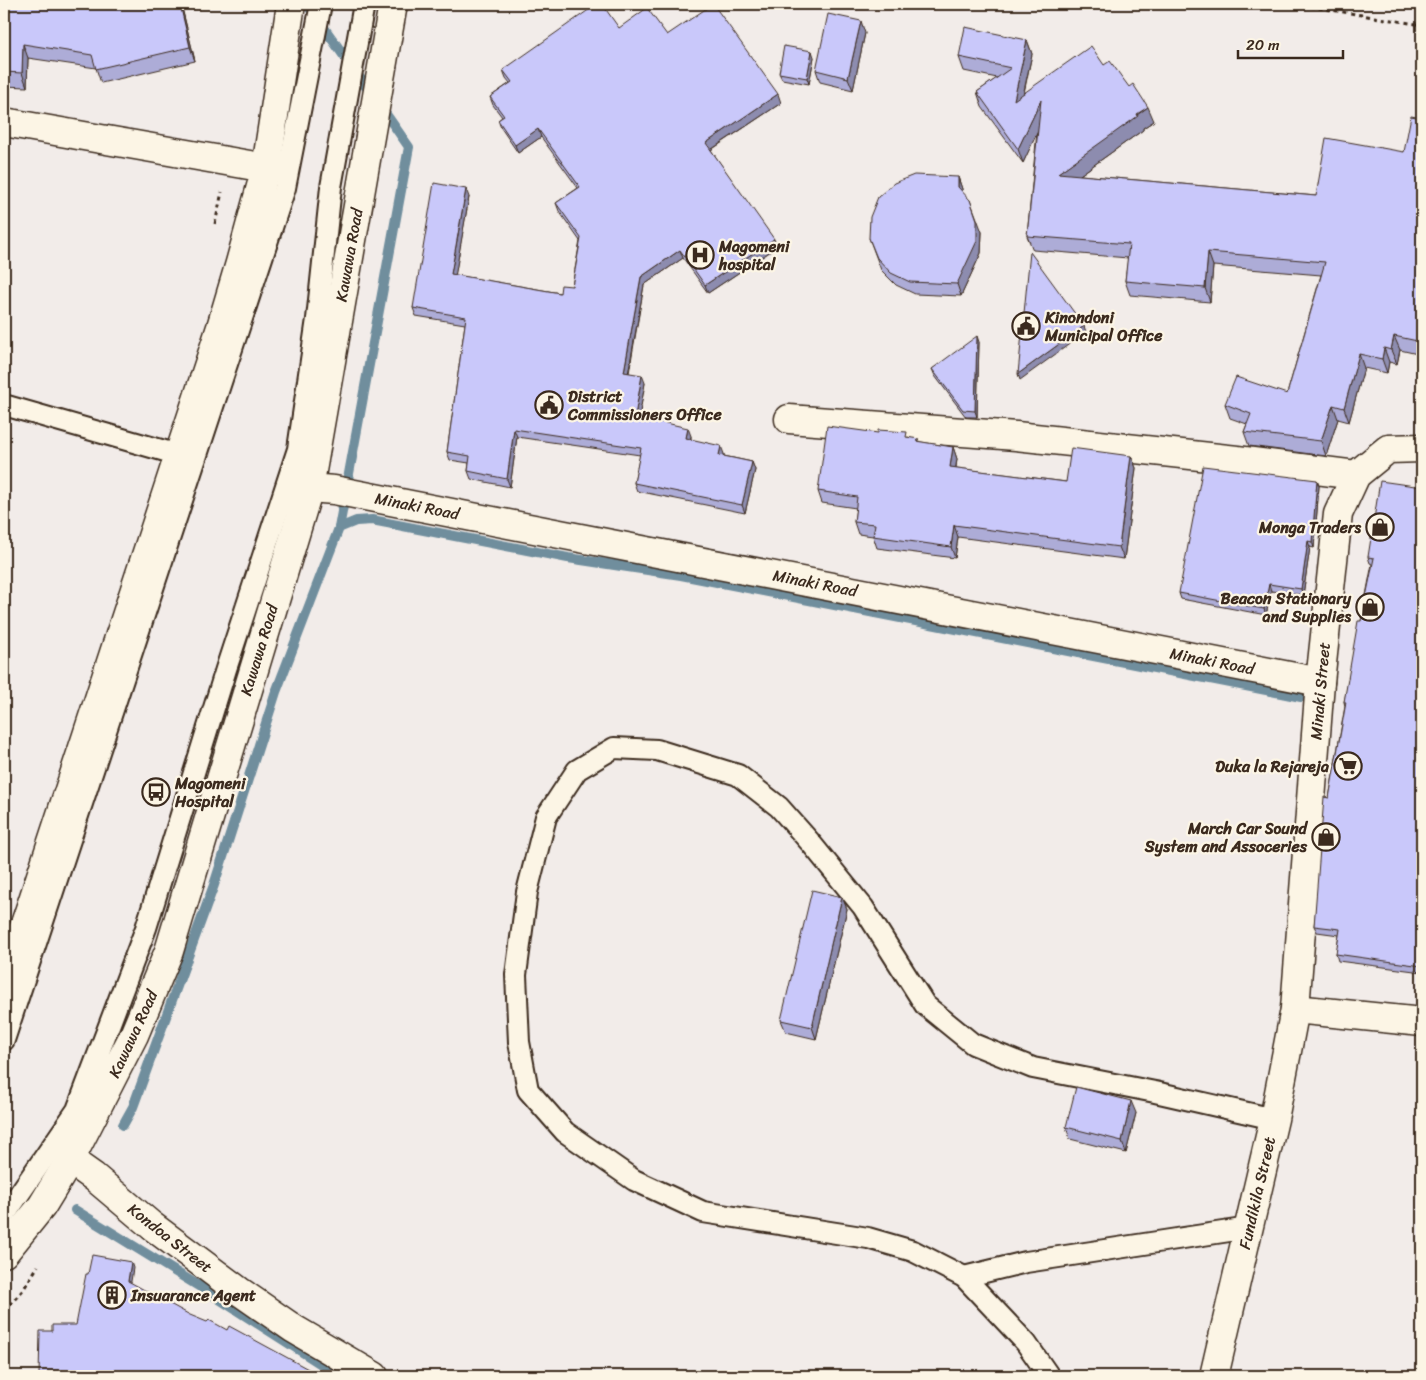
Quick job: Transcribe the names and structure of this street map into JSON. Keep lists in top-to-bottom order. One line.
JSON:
{"streets":{"street":["Kawawa Road","Minaki Road","Minaki Street","Fundikila Street","Kondoa Street"]},"crossings":[["Kawawa Road","Minaki Road"],["Kawawa Road","Kondoa Street"],["Minaki Road","Minaki Street"],["Minaki Street","Fundikila Street"]],"places":{"hospital":["Magomeni hospital"],"public building":["Kinondoni Municipal Office","District Commissioners Office"],"shop":["Monga Traders","Beacon Stationary and Supplies","March Car Sound System and Assoceries"],"supermarket":["Duka la Rejareja"],"bus stop":["Magomeni Hospital"],"building":["Insuarance Agent"]},"scale_bar":"20 m"}
